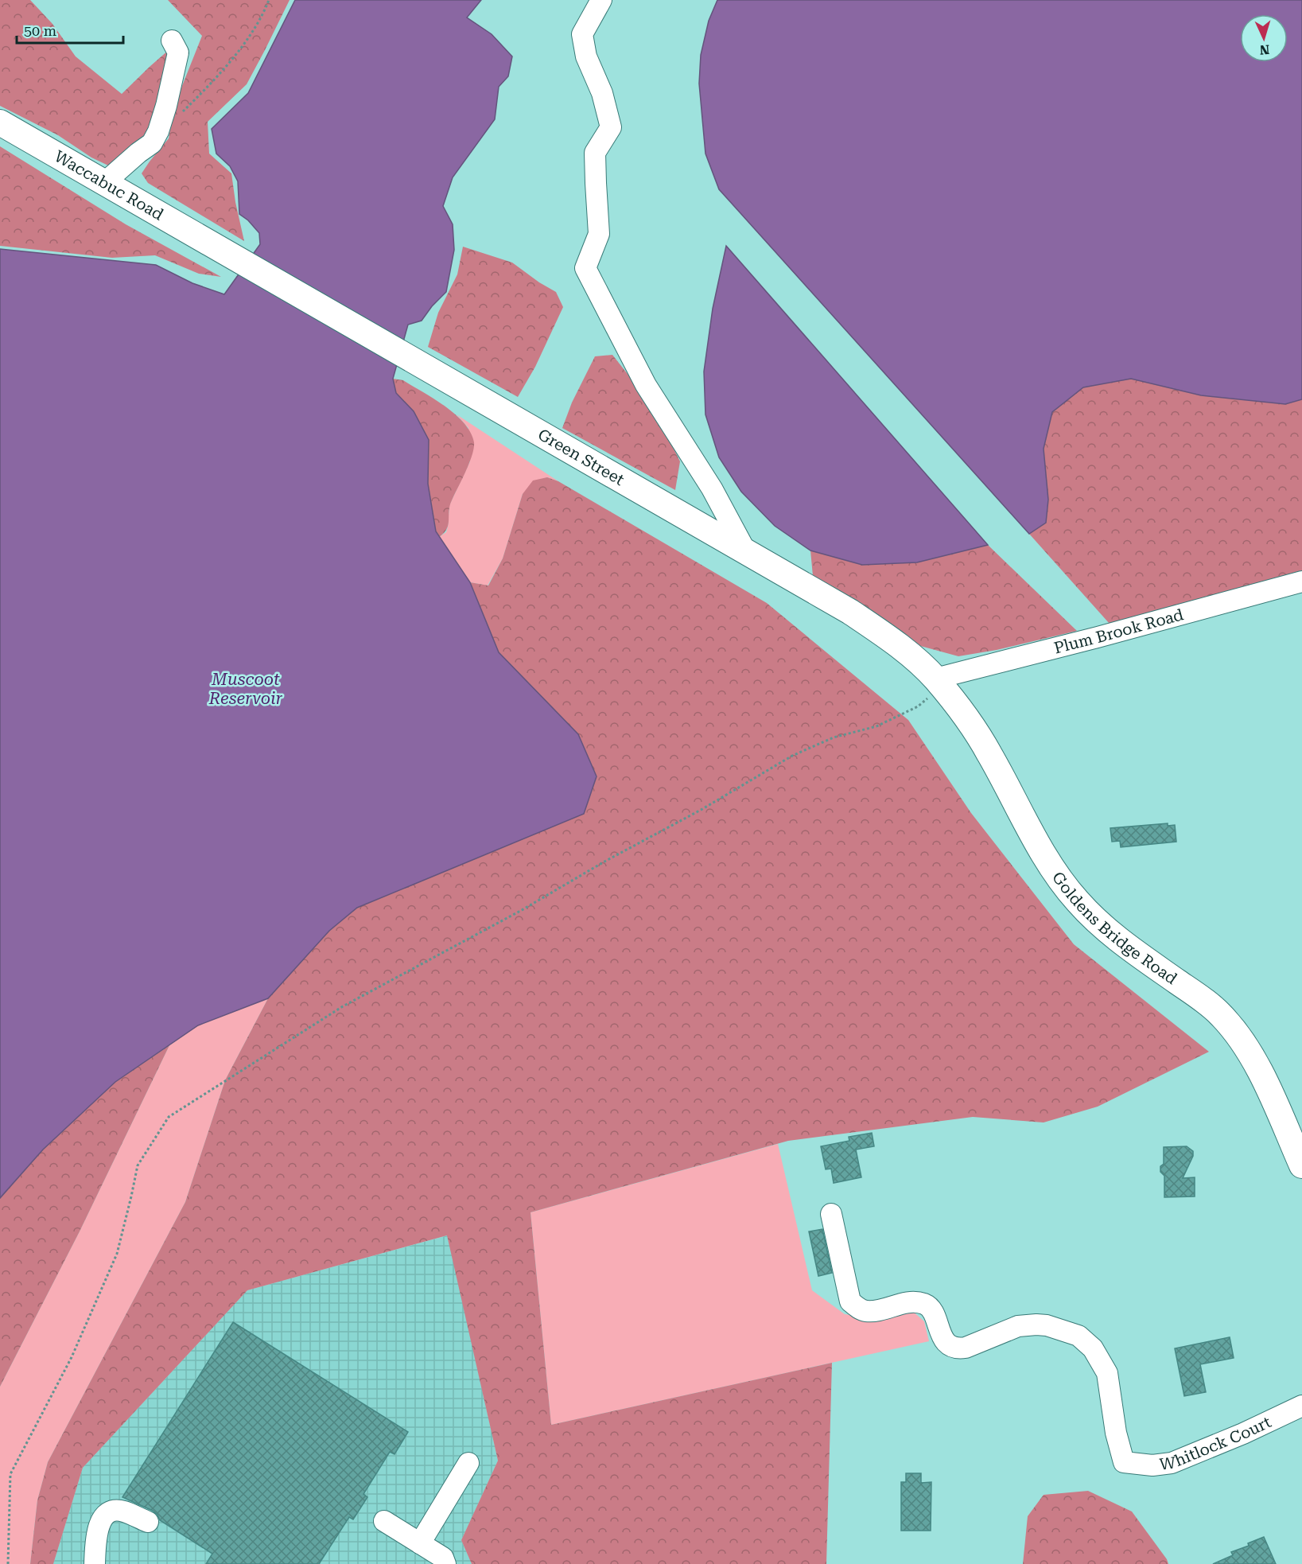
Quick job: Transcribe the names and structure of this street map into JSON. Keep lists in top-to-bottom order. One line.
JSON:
{"streets":{"main road":["Waccabuc Road","Green Street","Goldens Bridge Road"],"street":["Plum Brook Road","Whitlock Court"]},"crossings":[["Waccabuc Road","Green Street"],["Green Street","Plum Brook Road"],["Green Street","Goldens Bridge Road"],["Plum Brook Road","Goldens Bridge Road"]],"water":["Muscoot Reservoir"],"scale_bar":"50 m","north":"bottom"}
